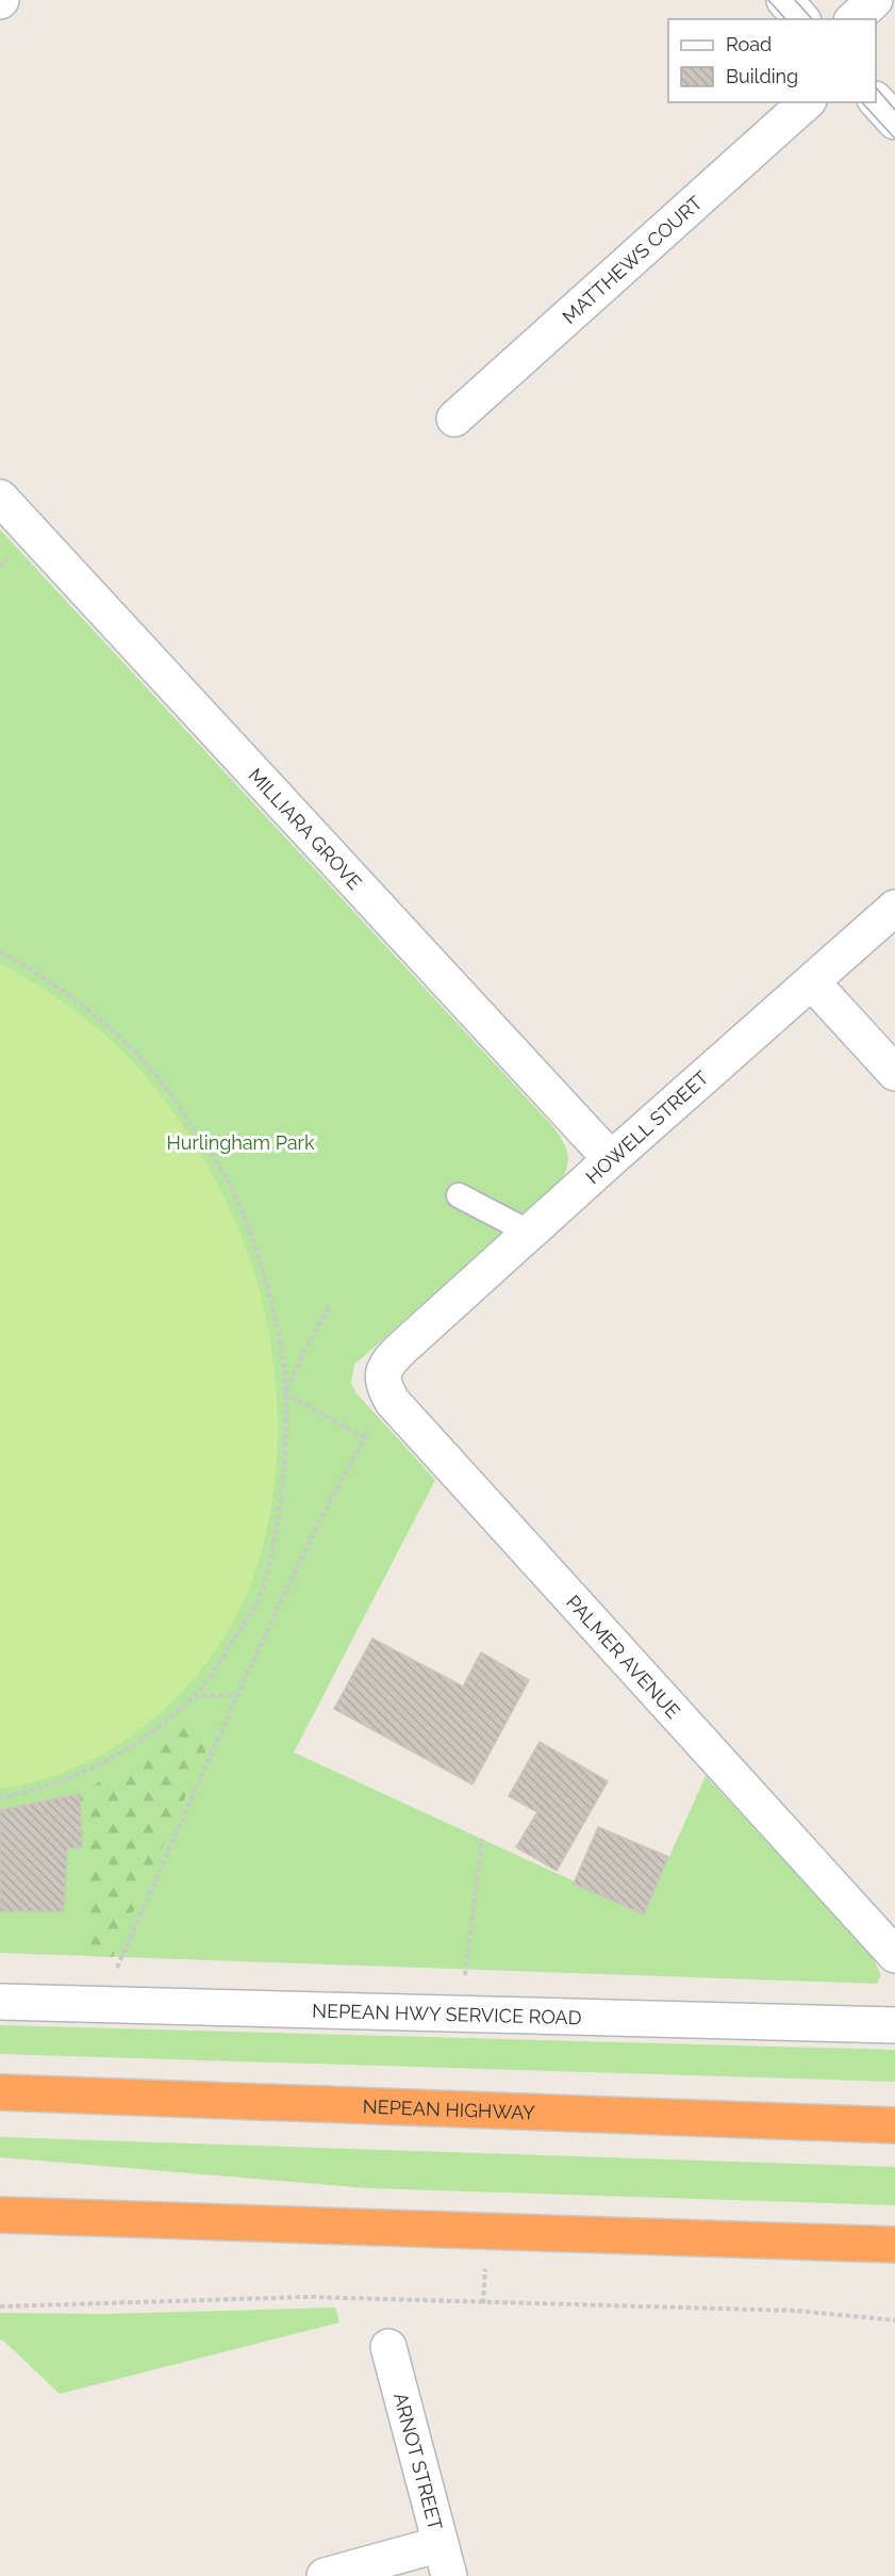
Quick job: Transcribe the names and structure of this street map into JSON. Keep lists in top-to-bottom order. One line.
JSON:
{"streets":{"highway":["NEPEAN HIGHWAY"],"street":["MATTHEWS COURT","MILLIARA GROVE","HOWELL STREET","PALMER AVENUE","NEPEAN HWY SERVICE ROAD","ARNOT STREET"]},"crossings":[["MILLIARA GROVE","HOWELL STREET"],["HOWELL STREET","PALMER AVENUE"]],"parks":["Hurlingham Park"],"legend":["Road","Building"]}
